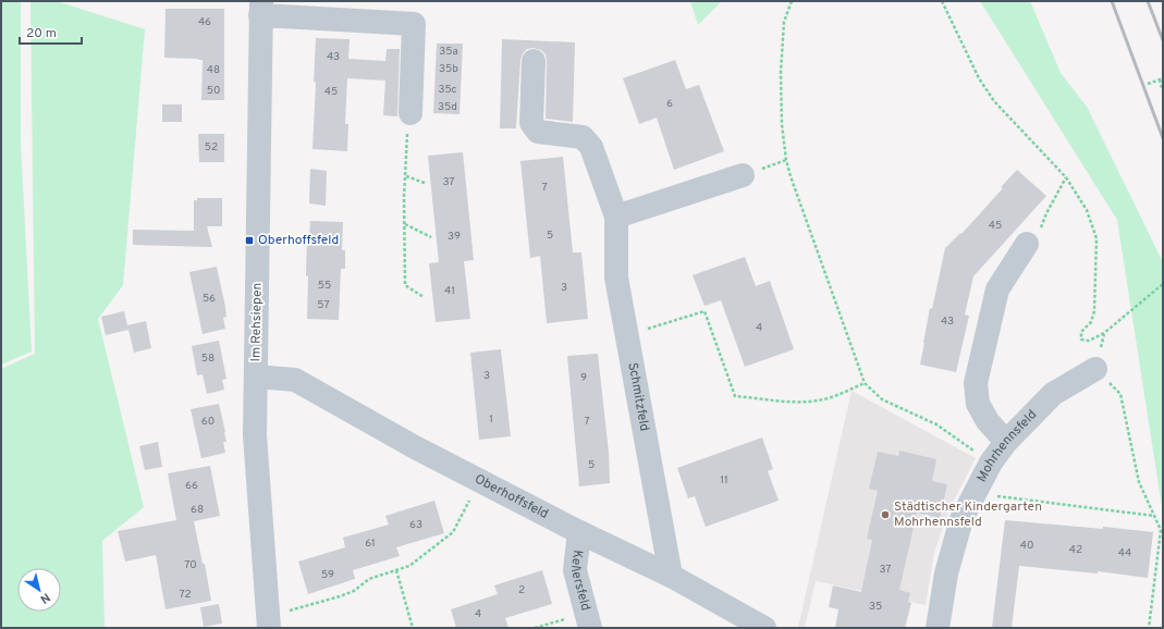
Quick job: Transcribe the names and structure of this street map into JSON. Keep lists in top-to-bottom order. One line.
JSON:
{"streets":{"street":["Im Rehsiepen","Schmitzfeld","Mohrhennsfeld","Oberhoffsfeld","Kellersfeld"]},"crossings":[["Im Rehsiepen","Oberhoffsfeld"],["Schmitzfeld","Oberhoffsfeld"],["Oberhoffsfeld","Kellersfeld"]],"places":{"transit":["Oberhoffsfeld"],"other":["Städtischer Kindergarten Mohrhennsfeld"]},"house_numbers":["46","35a","43","35b","48","35c","50","45","6","35d","52","37","7","45","5","39","55","3","41","56","57","43","4","58","3","9","1","60","7","5","11","66","68","63","61","40","42","44","70","37","59","2","72","35","4"],"scale_bar":"20 m","north":"bottom right"}
